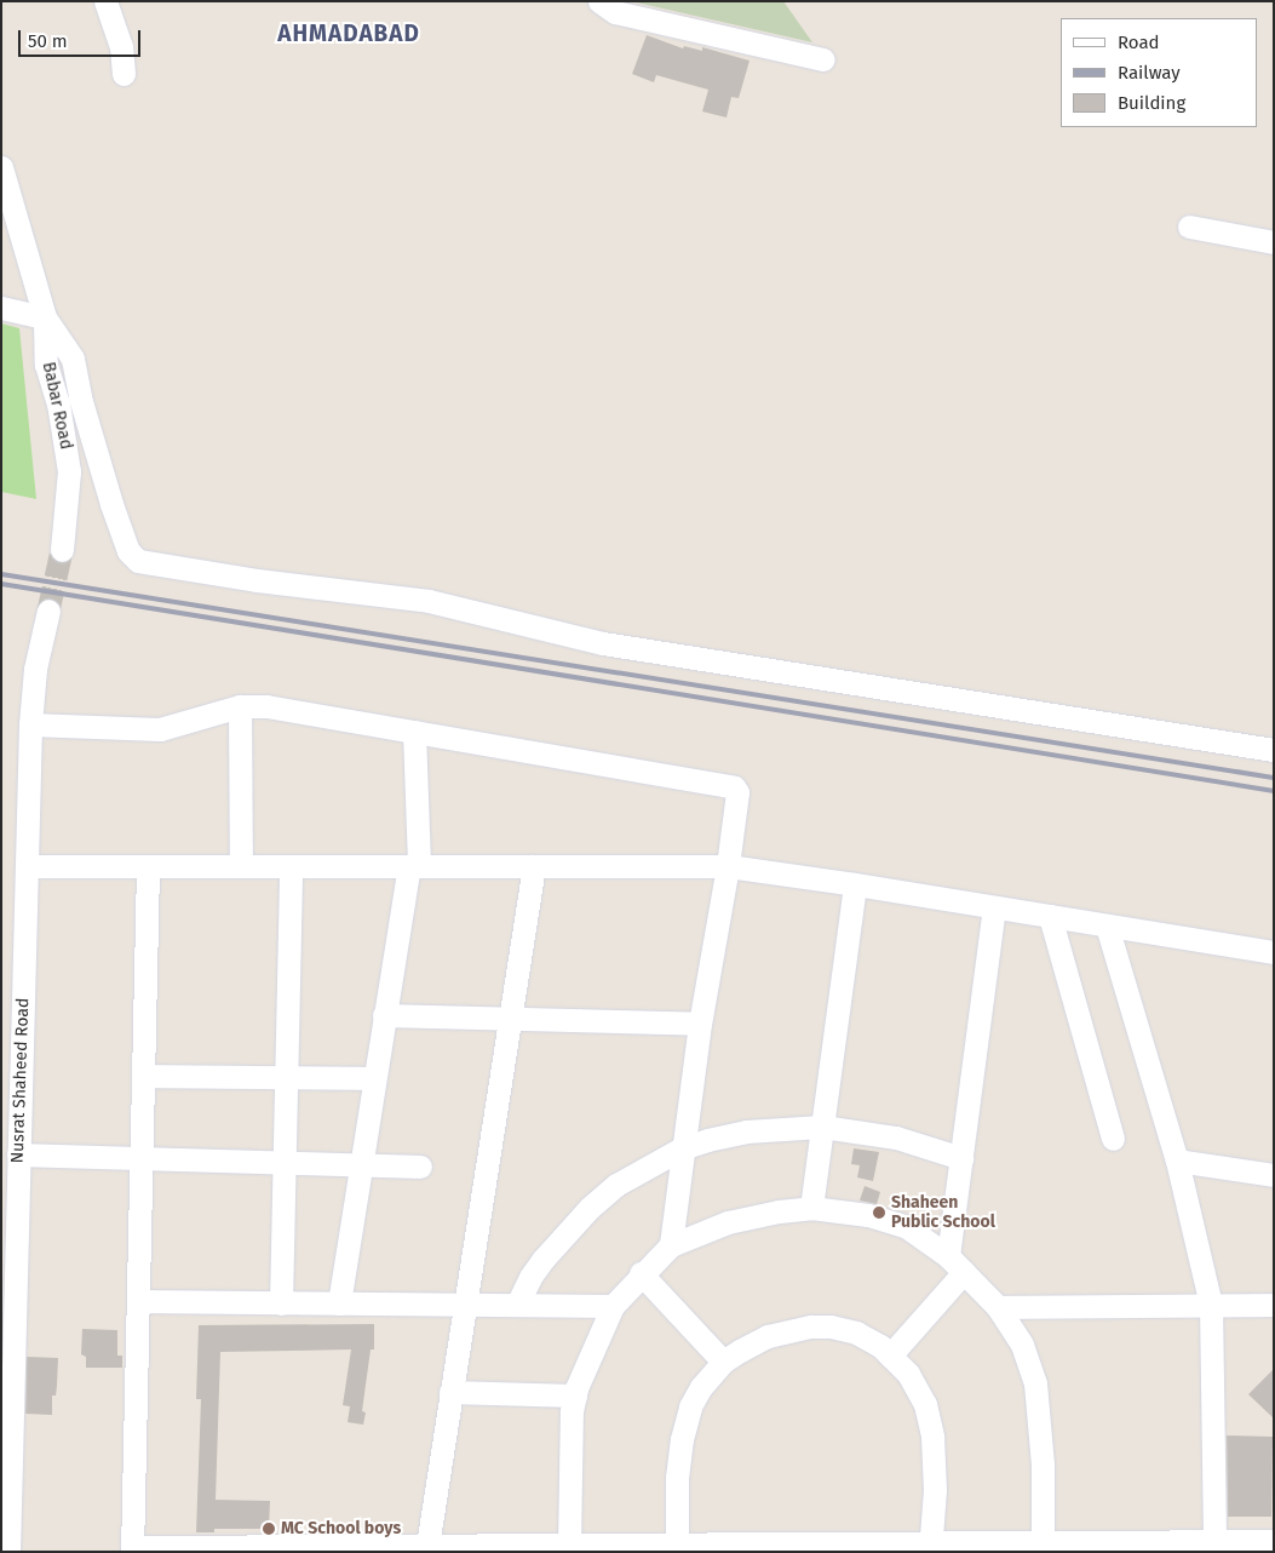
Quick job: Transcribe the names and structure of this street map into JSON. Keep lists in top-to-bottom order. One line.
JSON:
{"streets":{"street":["Babar Road","Nusrat Shaheed Road"]},"districts":["AHMADABAD"],"places":["Shaheen Public School","MC School boys"],"legend":["Road","Railway","Building"],"scale_bar":"50 m"}
